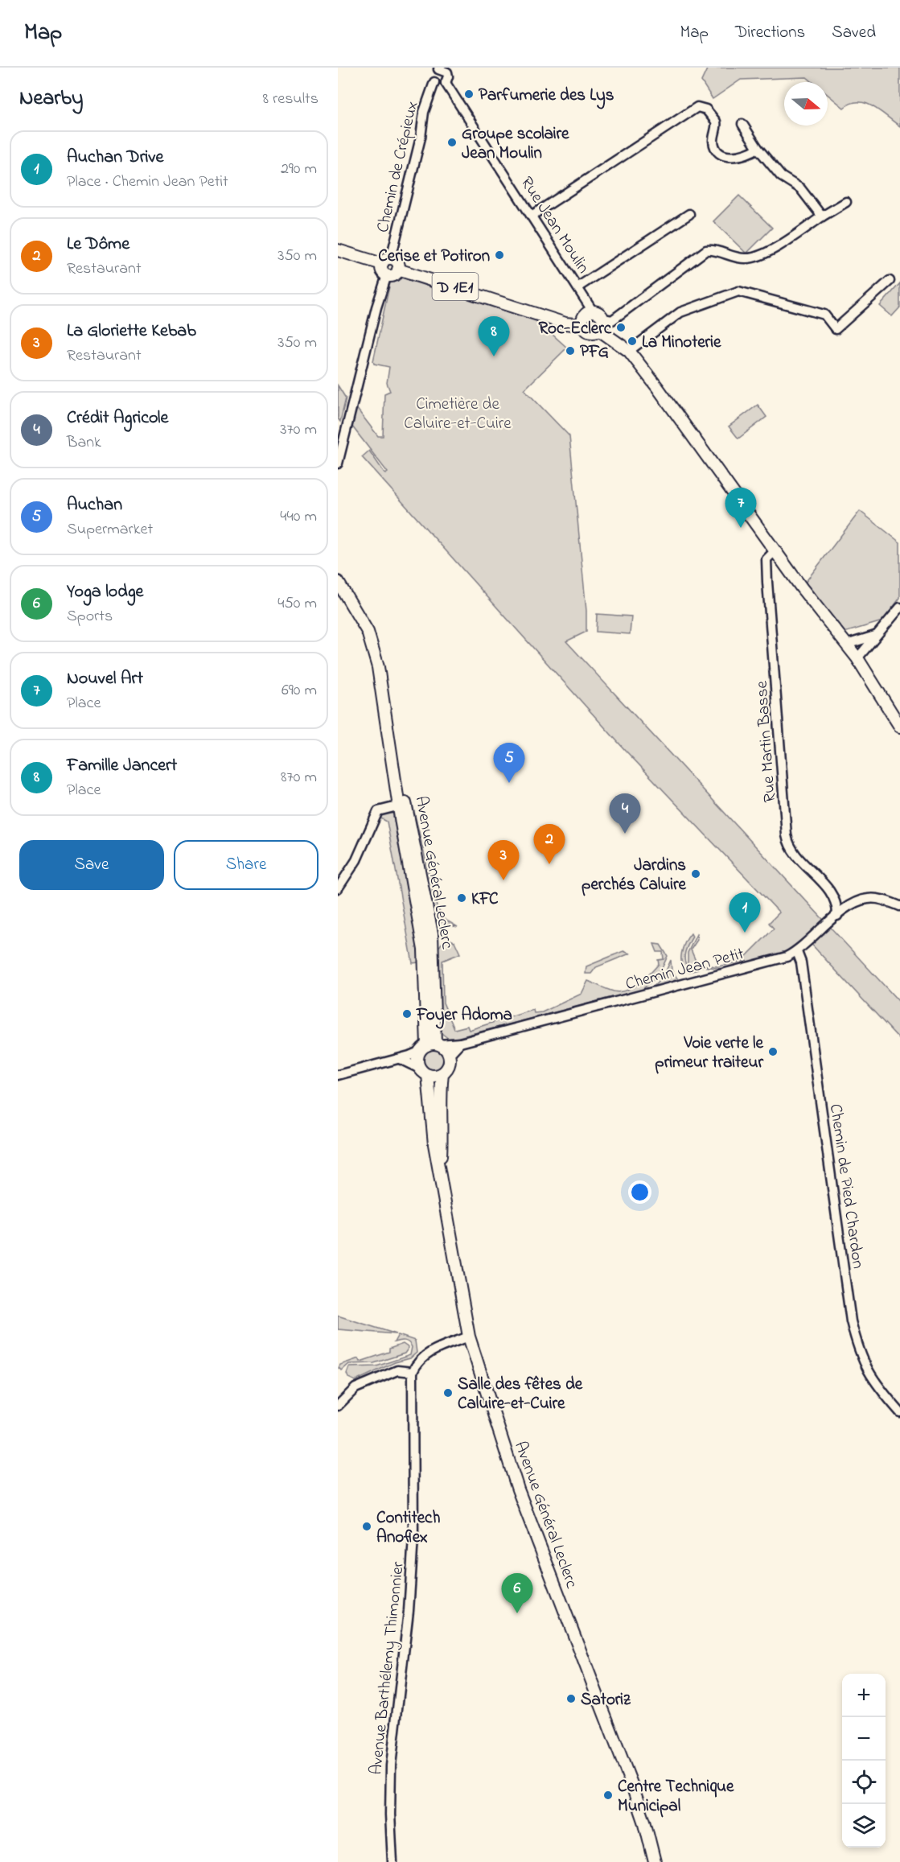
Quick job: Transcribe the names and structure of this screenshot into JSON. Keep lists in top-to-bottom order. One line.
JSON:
{"streets":{"main road":["D 1E1","Avenue Général Leclerc"],"street":["Chemin de Crépieux","Rue Jean Moulin","Rue Martin Basse","Chemin Jean Petit","Chemin de Pied Chardon","Avenue Barthélemy Thimonnier"]},"crossings":[["Chemin de Crépieux","Rue Jean Moulin"],["Chemin de Crépieux","D 1E1"],["Rue Jean Moulin","D 1E1"],["Rue Martin Basse","Chemin Jean Petit"],["Avenue Général Leclerc","Chemin Jean Petit"],["Chemin Jean Petit","Chemin de Pied Chardon"]],"parks":["Cimetière de Caluire-et-Cuire"],"places":["Parfumerie des Lys","Groupe scolaire Jean Moulin","Cerise et Potiron","Roc-Eclerc","La Minoterie","PFG","Jardins perchés Caluire","KFC","Foyer Adoma","Voie verte le primeur traiteur","Salle des fêtes de Caluire-et-Cuire","Contitech Anoflex","Satoriz","Centre Technique Municipal"],"north":"right","page":{"header":"Map","nav":["Map","Directions","Saved"],"heading":["Nearby","8 results"],"list":[{"mark":"1","name":"Auchan Drive","note":"Place · Chemin Jean Petit","value":"290 m"},{"mark":"2","name":"Le Dôme","note":"Restaurant","value":"350 m"},{"mark":"3","name":"La Gloriette Kebab","note":"Restaurant","value":"350 m"},{"mark":"4","name":"Crédit Agricole","note":"Bank","value":"370 m"},{"mark":"5","name":"Auchan","note":"Supermarket","value":"440 m"},{"mark":"6","name":"Yoga lodge","note":"Sports","value":"450 m"},{"mark":"7","name":"Nouvel Art","note":"Place","value":"690 m"},{"mark":"8","name":"Famille Jancert","note":"Place","value":"870 m"}],"pins":["8","7","5","4","2","3","1","6"],"buttons":["Save","Share"],"map_buttons":["+","−"]}}
